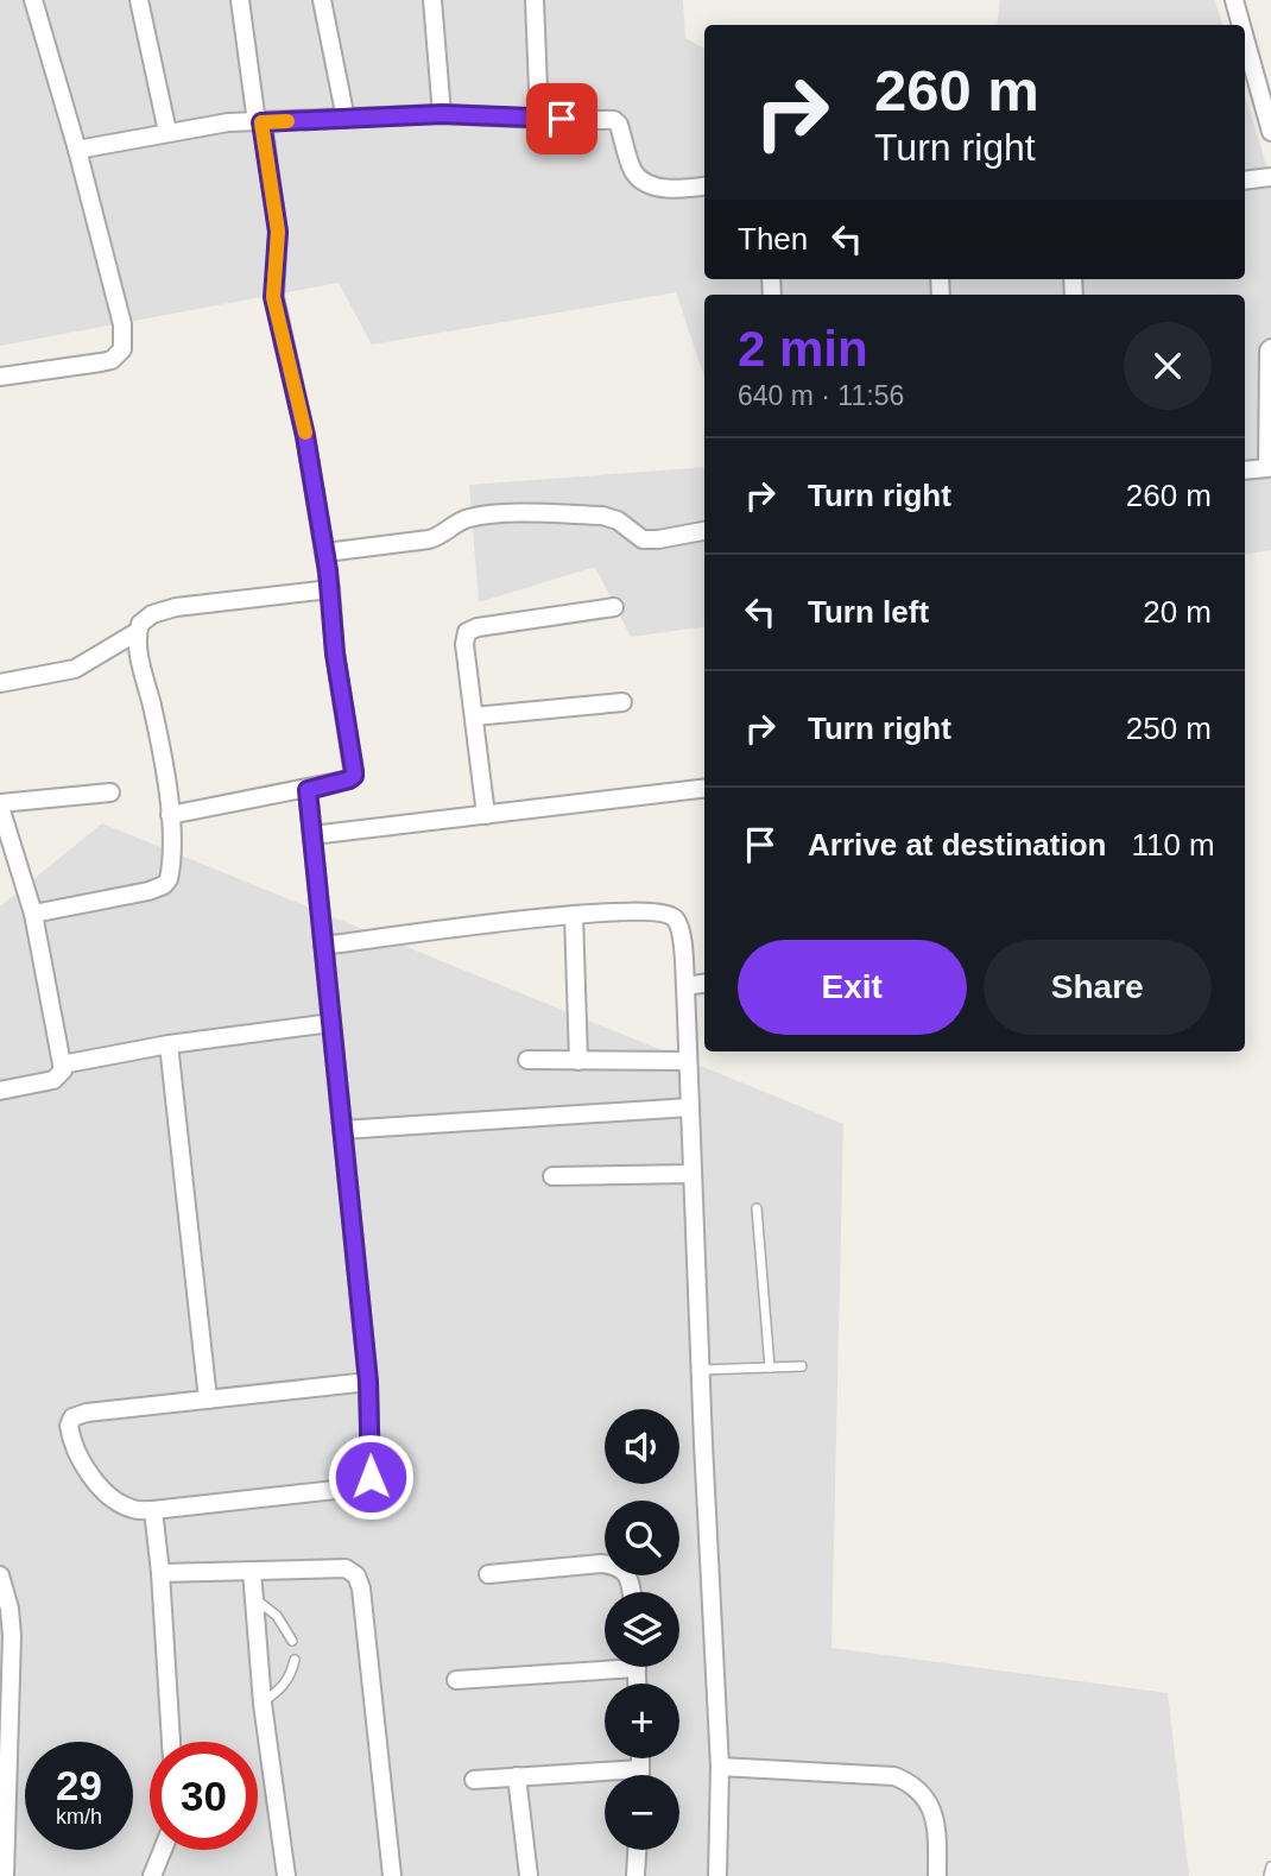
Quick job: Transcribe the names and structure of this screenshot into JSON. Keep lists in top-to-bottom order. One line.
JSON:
{"page":{"turn":["260 m","Turn right"],"then":"Then","heading":["2 min","640 m · 11:56"],"list":[{"name":"Turn right","value":"260 m"},{"name":"Turn left","value":"20 m"},{"name":"Turn right","value":"250 m"},{"name":"Arrive at destination","value":"110 m"}],"buttons":["Exit","Share"],"map_buttons":["+","−"],"speed":"29 km/h","limit":"30"}}
